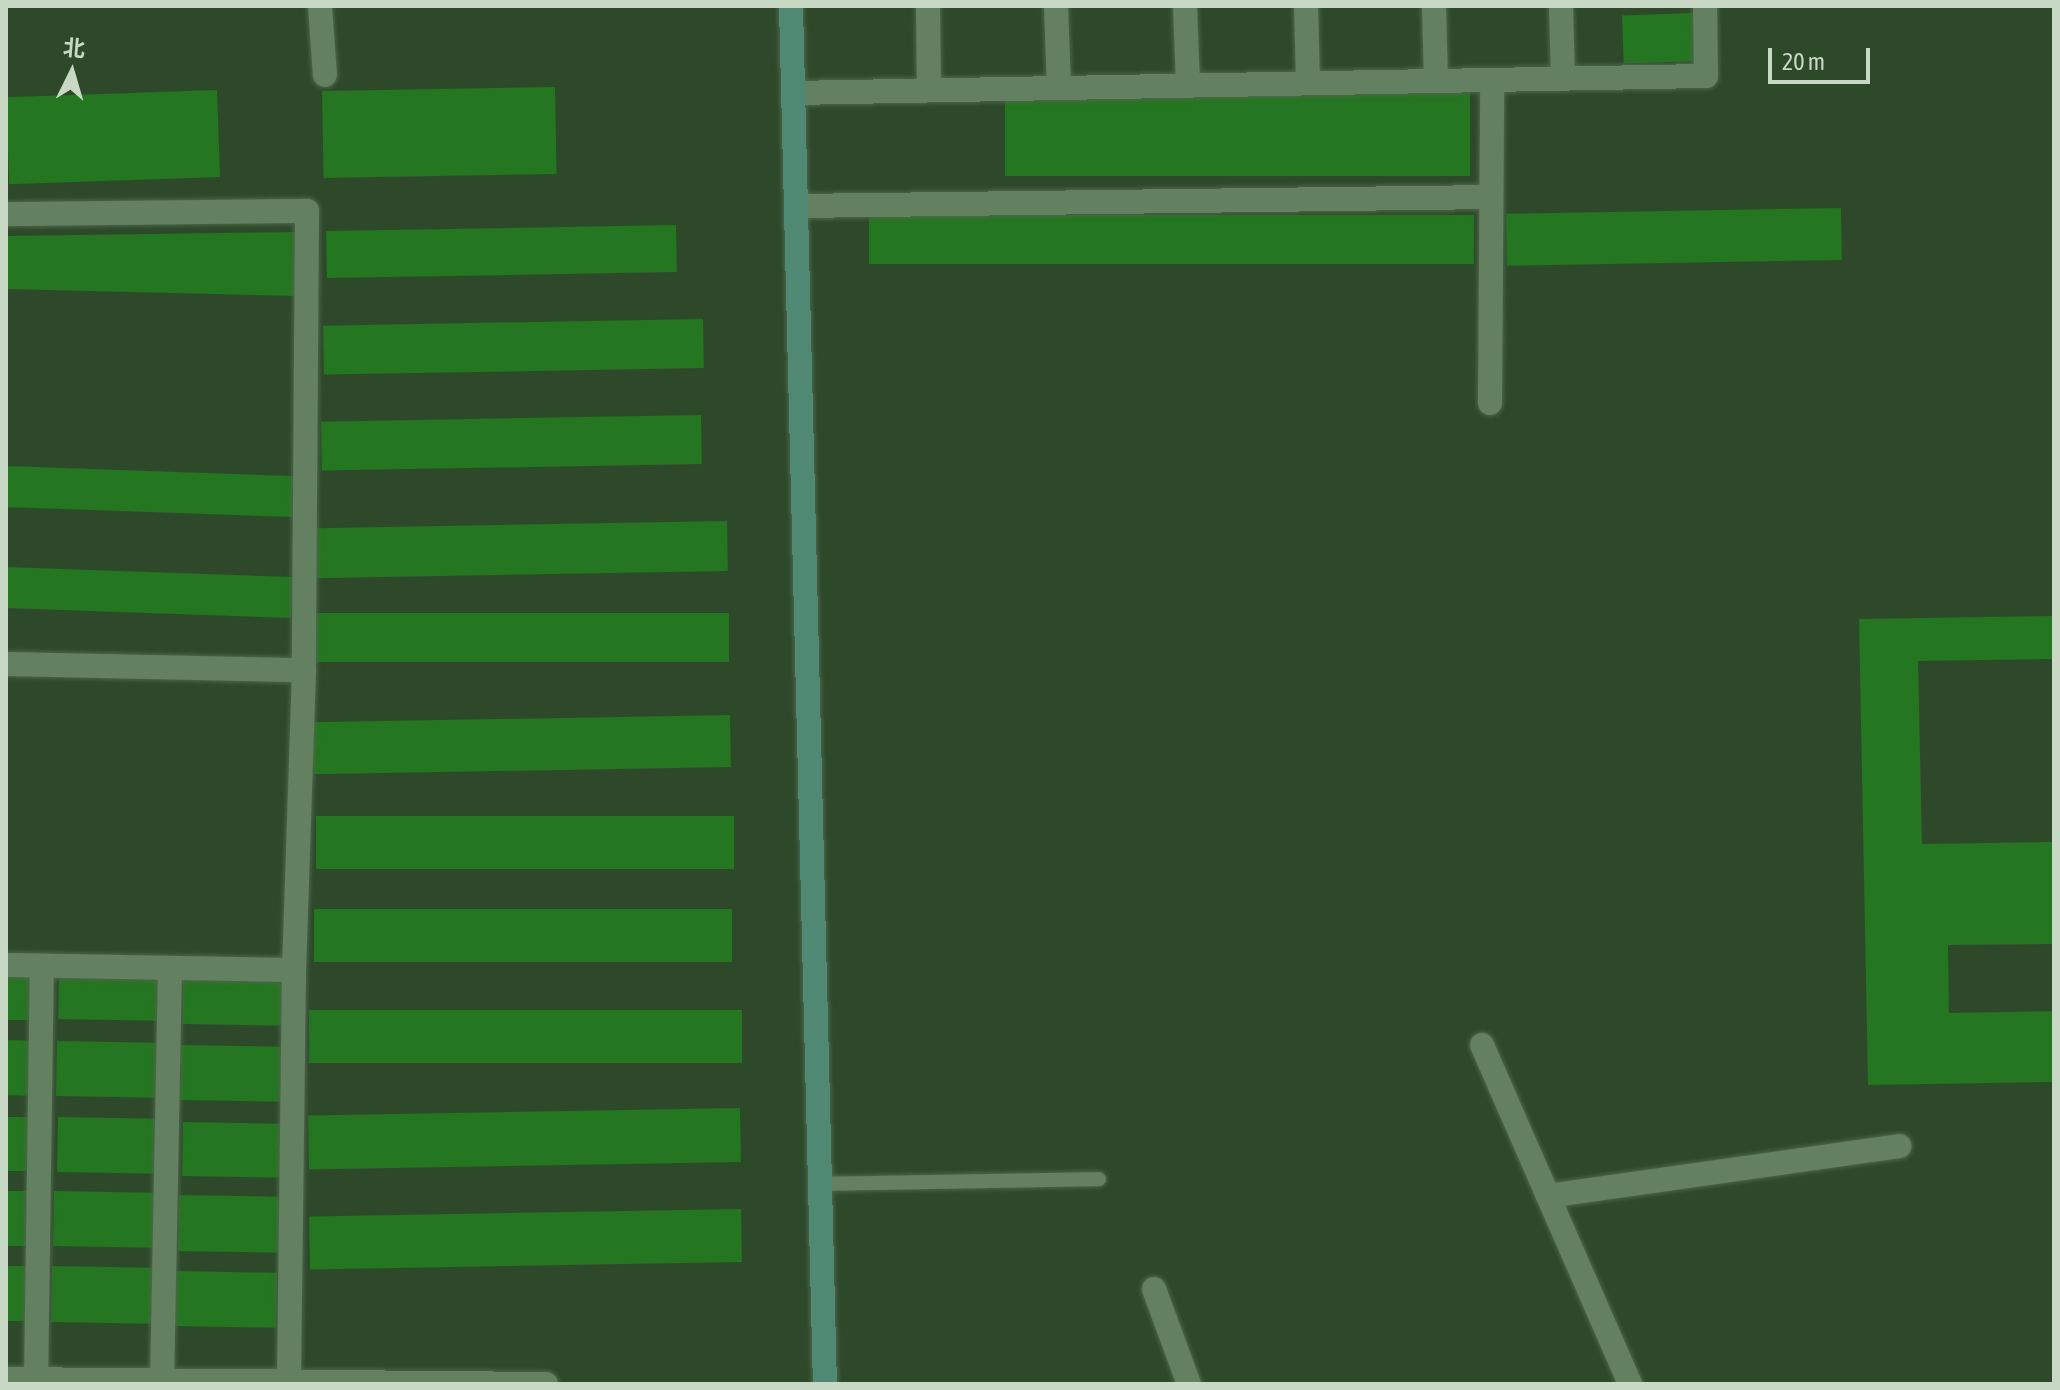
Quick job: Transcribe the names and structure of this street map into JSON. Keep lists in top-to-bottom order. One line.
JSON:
{"scale_bar":"20 m","north":"top"}
